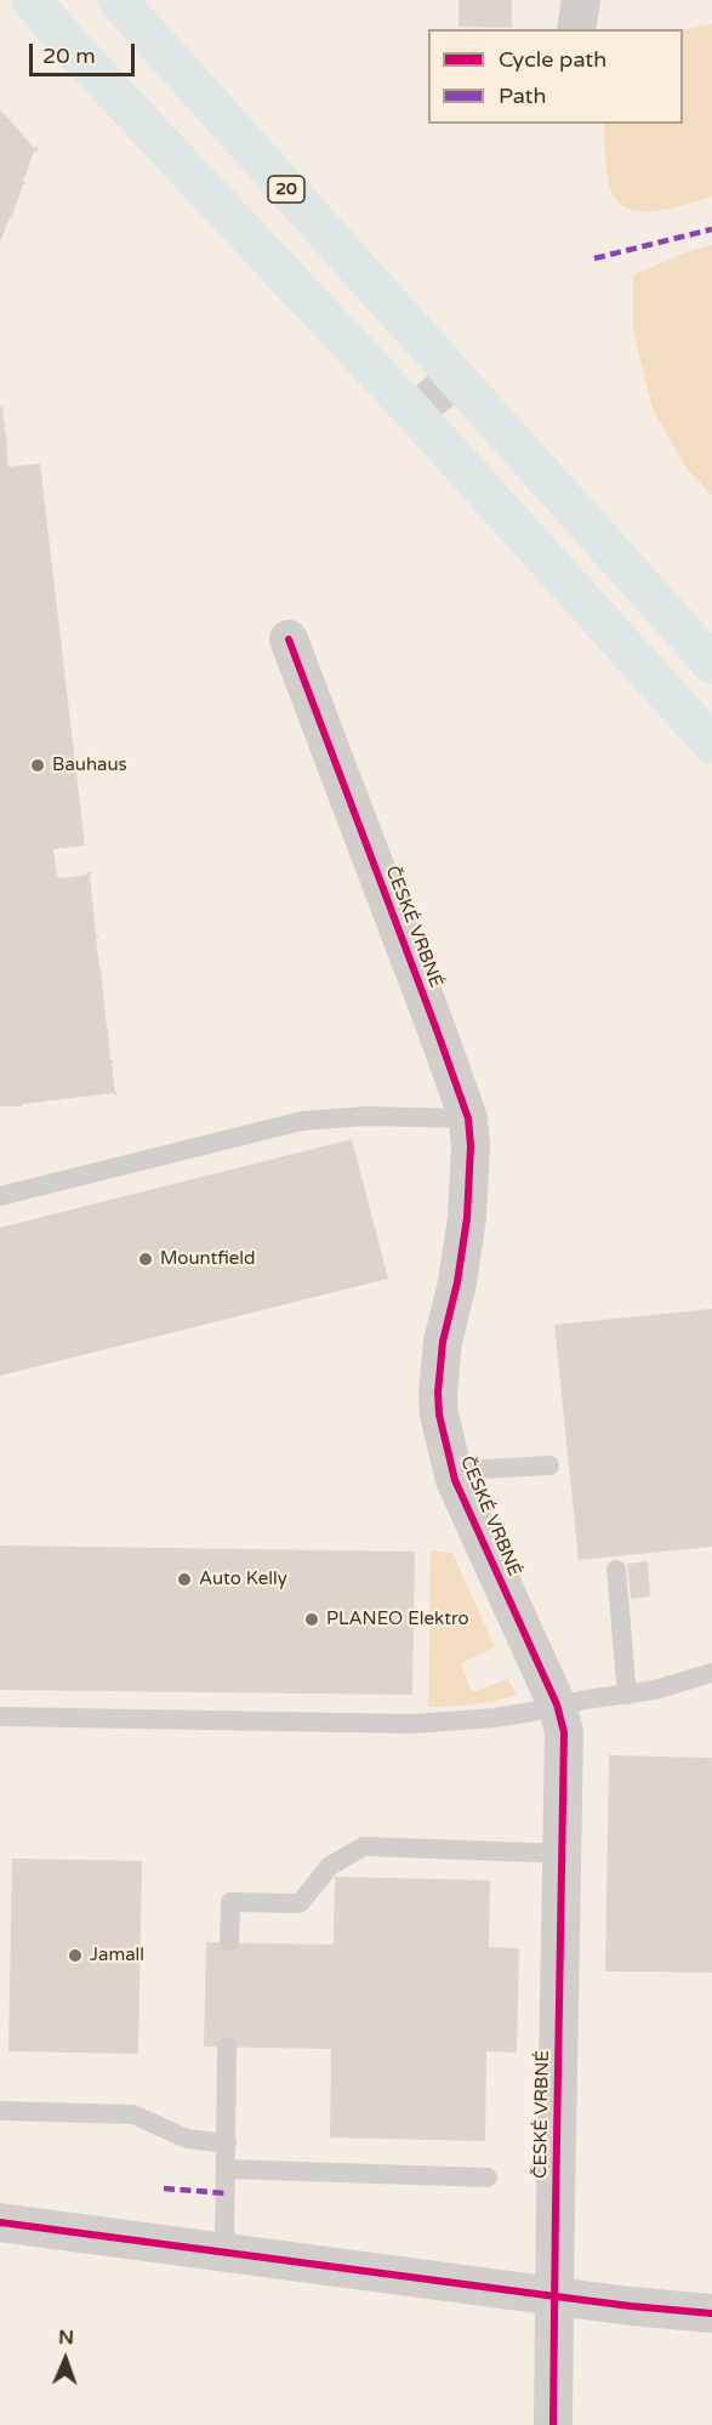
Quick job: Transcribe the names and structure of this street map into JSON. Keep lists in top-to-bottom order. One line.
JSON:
{"streets":{"main road":["20"],"street":["ČESKÉ VRBNÉ"]},"places":["Bauhaus","Mountfield","Auto Kelly","PLANEO Elektro","Jamall"],"legend":["Cycle path","Path"],"scale_bar":"20 m","north":"top"}
